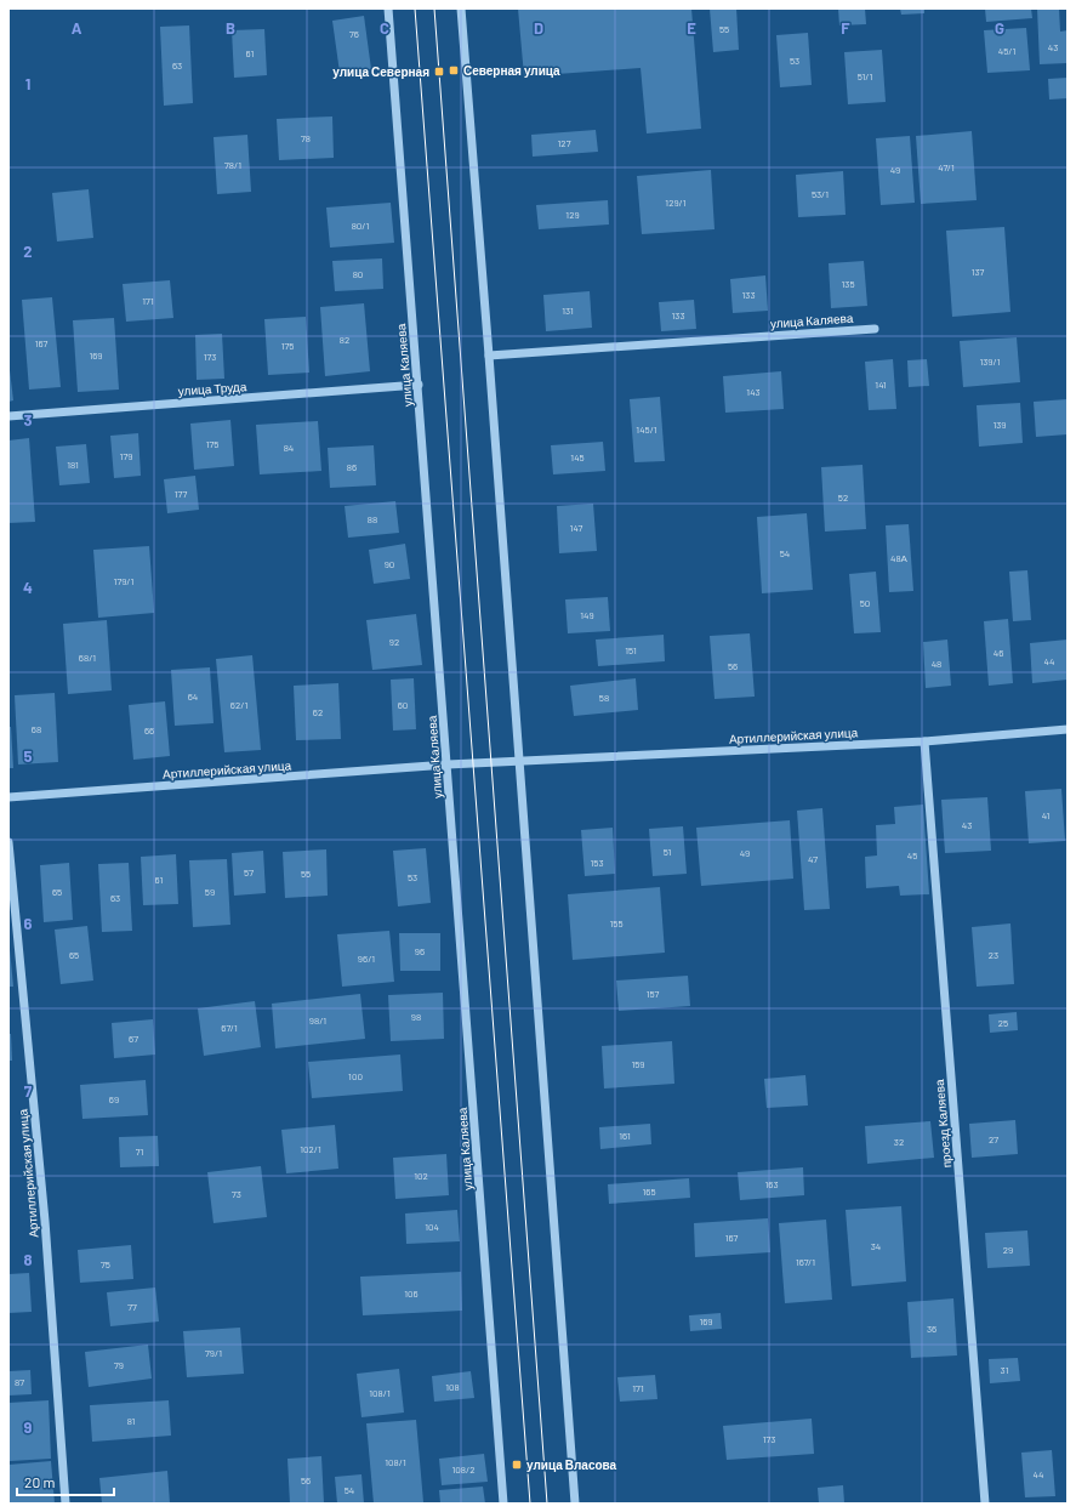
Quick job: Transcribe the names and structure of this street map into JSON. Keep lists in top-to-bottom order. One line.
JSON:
{"streets":{"street":["улица Каляева","улица Труда","Артиллерийская улица","проезд Каляева"]},"crossings":[["улица Каляева","улица Труда"],["улица Каляева","Артиллерийская улица"],["Артиллерийская улица","проезд Каляева"]],"places":{"transit":["Северная улица","улица Северная","улица Власова"]},"house_numbers":["55","76","43","45/1","61","53","63","51/1","78","127","78/1","47/1","49","53/1","129/1","129","80/1","137","80","135","133","171","131","133","82","167","175","169","173","139/1","141","143","139","145/1","175","84","179","145","181","86","177","52","88","147","54","48А","90","179/1","50","149","92","151","46","68/1","44","48","56","64","58","62/1","60","62","68","66","41","43","51","49","45","47","153","57","55","53","61","65","59","63","155","96","65","23","96/1","157","98","98/1","25","67/1","67","159","100","69","161","27","32","102/1","71","102","163","165","73","104","167","34","29","167/1","75","106","77","169","36","79/1","79","31","87","108","171","108/1","81","173","108/1","108/2","44","56","54"],"scale_bar":"20 m","grid":{"columns":["A","B","C","D","E","F","G"],"rows":["1","2","3","4","5","6","7","8","9"]}}
